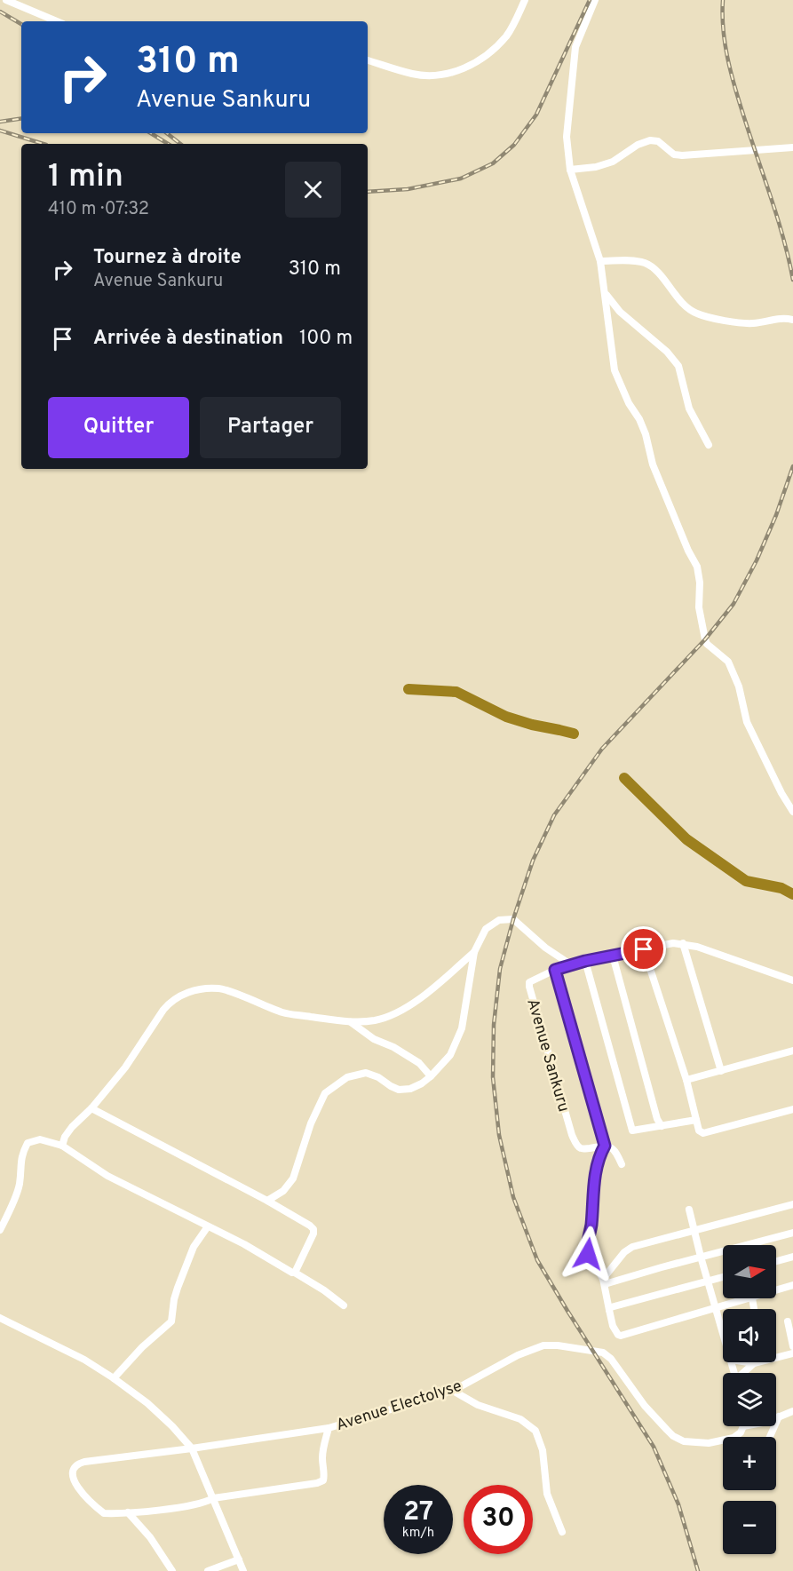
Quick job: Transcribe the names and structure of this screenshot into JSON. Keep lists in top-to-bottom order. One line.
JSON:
{"streets":{"street":["Avenue Sankuru","Avenue Electolyse"]},"north":"right","page":{"turn":["310 m","Avenue Sankuru"],"heading":["1 min","410 m · 07:32"],"list":[{"name":"Tournez à droite","note":"Avenue Sankuru","value":"310 m"},{"name":"Arrivée à destination","value":"100 m"}],"buttons":["Quitter","Partager"],"map_buttons":["+","−"],"speed":"27 km/h","limit":"30"}}
